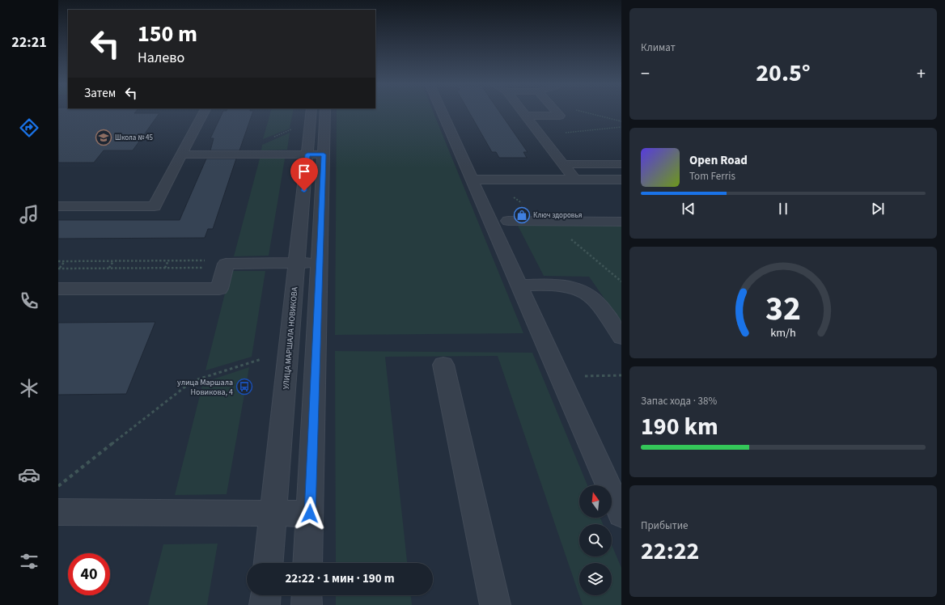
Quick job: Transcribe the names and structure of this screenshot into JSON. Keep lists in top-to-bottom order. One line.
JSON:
{"streets":{"street":["УЛИЦА МАРШАЛА НОВИКОВА"]},"places":{"school or university":["Школа № 45"],"shop":["Ключ здоровья"],"bus stop":["улица Маршала Новикова, 4"]},"north":"top","page":{"tabs":"22:21","tile":["Климат",["Запас хода · 38%","190 km"],["Прибытие","22:22"]],"turn":["150 m","Налево"],"heat":["−","20.5°","+"],"then":"Затем","song":["Open Road","Tom Ferris"],"limit":"40","trip":"22:22 · 1 мин · 190 m","gauge":["32","km/h"]}}
